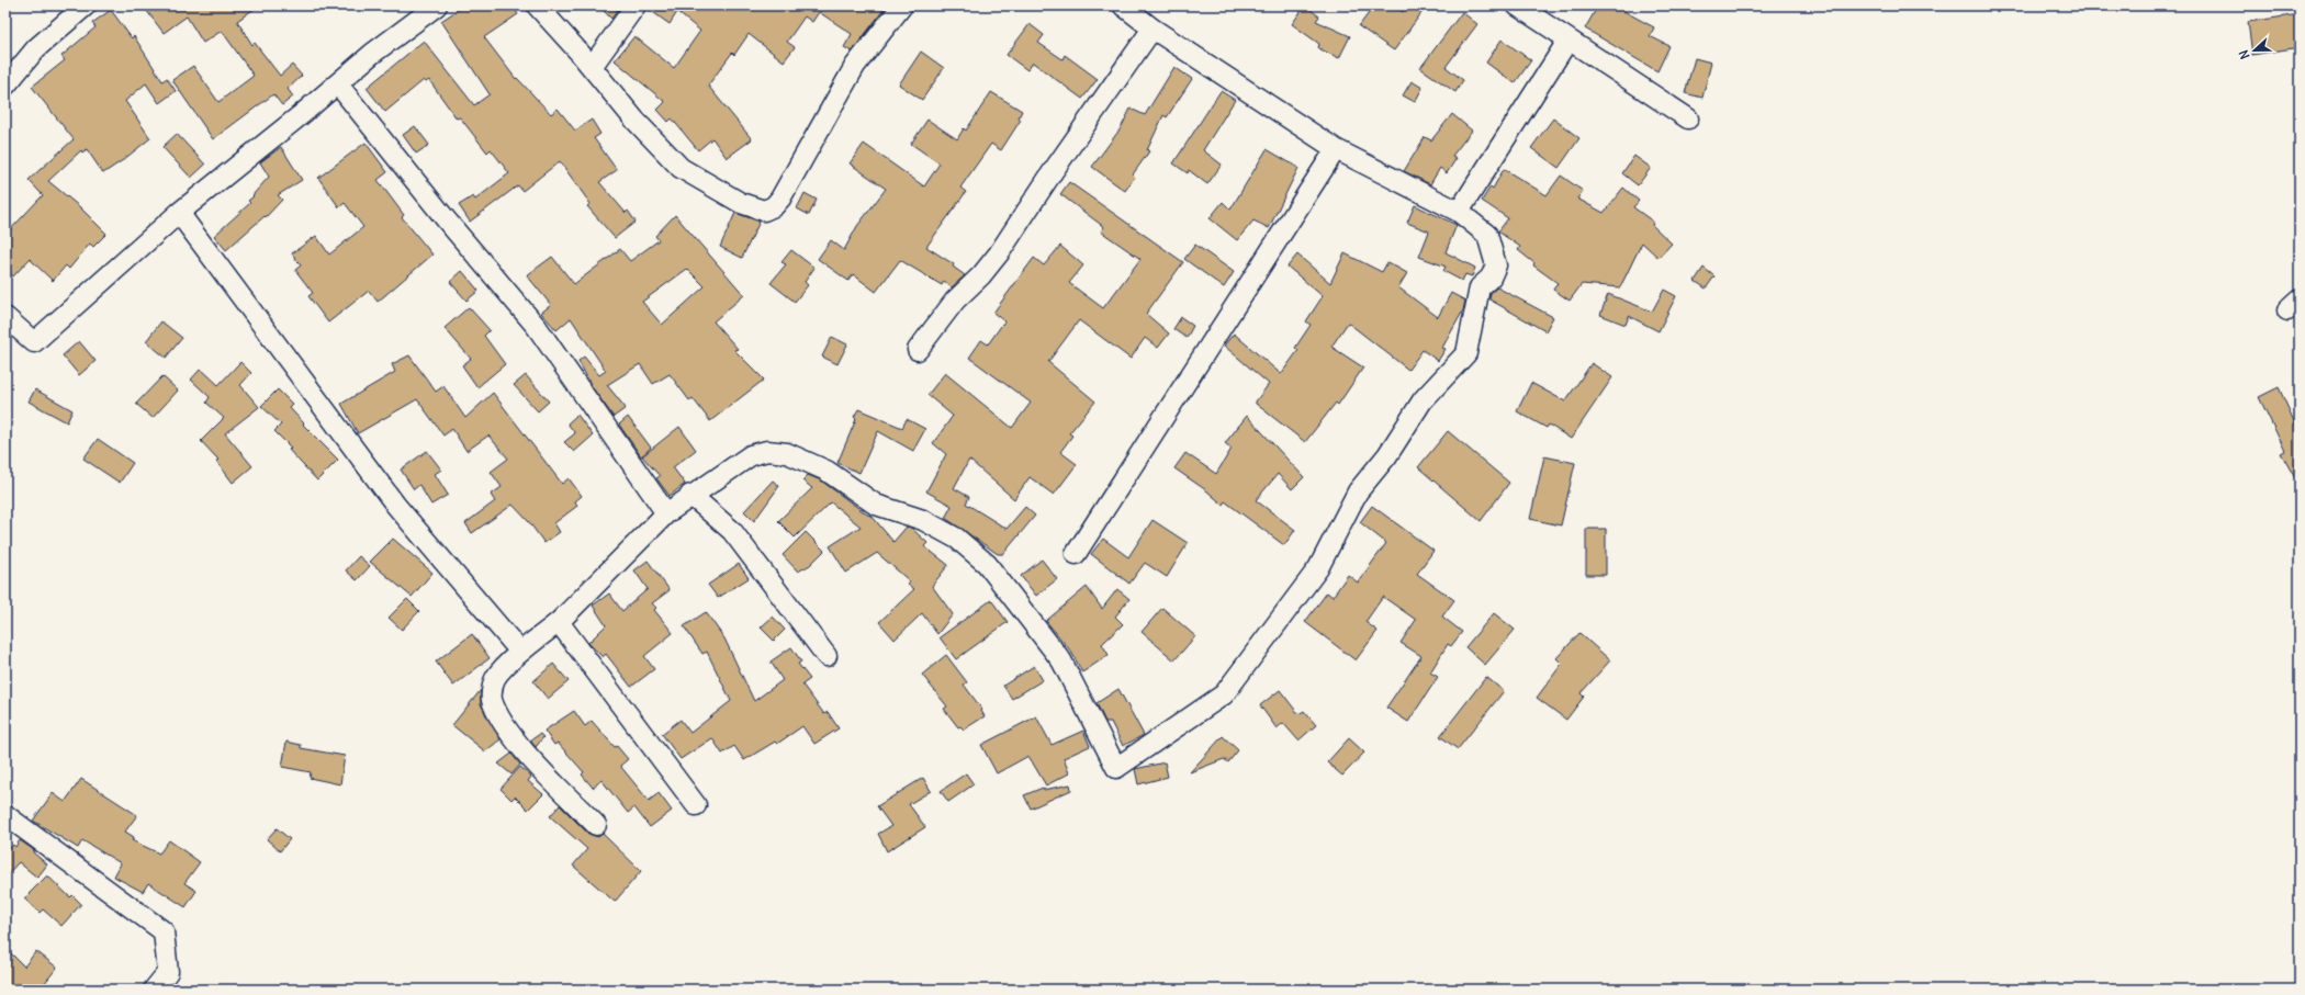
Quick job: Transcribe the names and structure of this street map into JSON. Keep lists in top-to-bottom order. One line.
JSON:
{"north":"left"}
